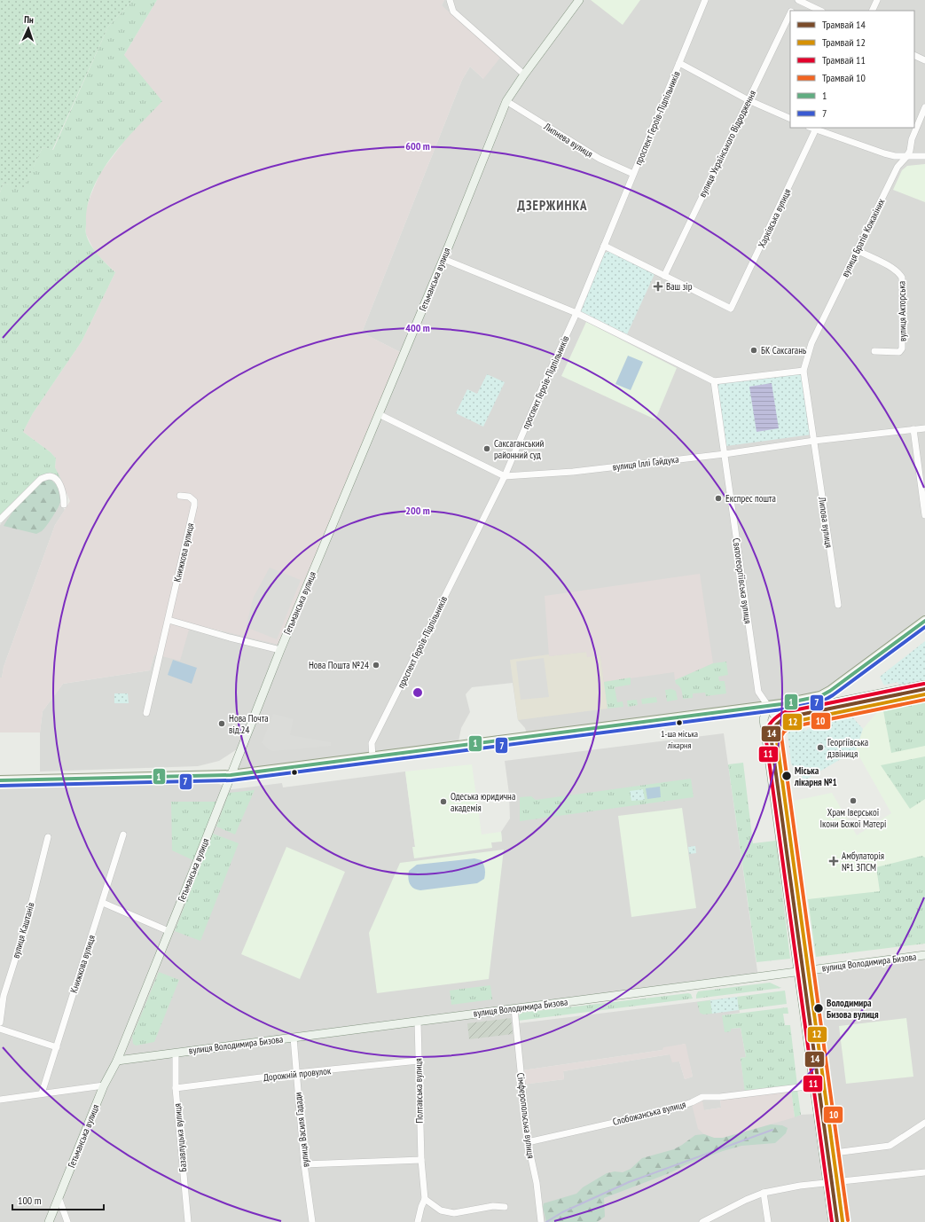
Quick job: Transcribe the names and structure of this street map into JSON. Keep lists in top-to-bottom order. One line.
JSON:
{"streets":{"street":["проспект Героїв-Підпільників","Липнева вулиця","вулиця Українського Відродження","Харківська вулиця","вулиця Братів Кожакіних","Гетьманська вулиця","вулиця Акторська","вулиця Іллі Гайдука","Липова вулиця","Книжкова вулиця","Святогеоргіївська вулиця","вулиця Каштанів","вулиця Володимира Бизова","Дорожній провулок","Полтавська вулиця","Слобожанська вулиця","Сімферопольська вулиця","вулиця Василя Гадади","Базавлуцька вулиця"]},"crossings":[["проспект Героїв-Підпільників","Липнева вулиця"],["проспект Героїв-Підпільників","вулиця Іллі Гайдука"],["Липнева вулиця","Гетьманська вулиця"],["вулиця Українського Відродження","Харківська вулиця"],["вулиця Братів Кожакіних","вулиця Акторська"],["вулиця Братів Кожакіних","Липова вулиця"],["Гетьманська вулиця","вулиця Іллі Гайдука"],["Гетьманська вулиця","вулиця Володимира Бизова"],["вулиця Іллі Гайдука","Липова вулиця"],["вулиця Іллі Гайдука","Святогеоргіївська вулиця"],["Святогеоргіївська вулиця","вулиця Володимира Бизова"],["вулиця Володимира Бизова","Полтавська вулиця"],["вулиця Володимира Бизова","Сімферопольська вулиця"],["вулиця Володимира Бизова","вулиця Василя Гадади"],["вулиця Володимира Бизова","Базавлуцька вулиця"],["Дорожній провулок","Полтавська вулиця"],["Дорожній провулок","вулиця Василя Гадади"],["Дорожній провулок","Базавлуцька вулиця"],["Слобожанська вулиця","Сімферопольська вулиця"]],"districts":["ДЗЕРЖИНКА"],"places":{"health":["Ваш зір","Амбулаторія №1 ЗПСМ"],"other":["БК Саксагань","Саксаганський районний суд","Експрес пошта","Нова Пошта №24","1-ша міська лікарня","Нова Почта від.24","Георгіївська дзвіниця","Міська лікарня №1","Храм Іверської Ікони Божої Матері","Одеська юридична академія","Володимира Бизова вулиця"]},"lines":["transit line 1","transit line 7","tram line 11","tram line 14","tram line 12","tram line 10"],"legend":["Трамвай 14","Трамвай 12","Трамвай 11","Трамвай 10","1","7"],"scale_bar":"100 m","north":"top","rings":["600 m","400 m","200 m"]}
